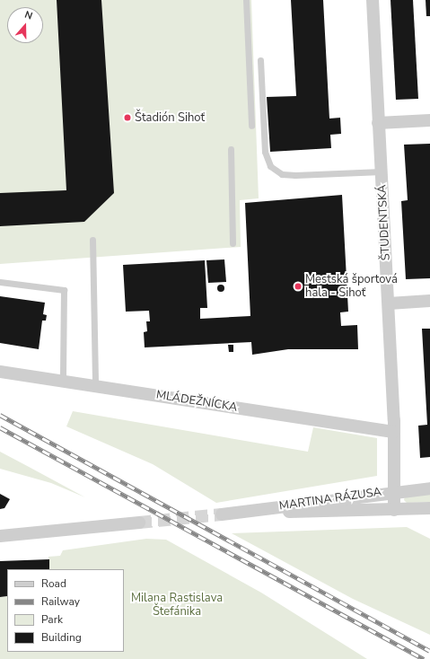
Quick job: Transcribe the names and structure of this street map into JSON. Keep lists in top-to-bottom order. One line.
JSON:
{"streets":{"street":["ŠTUDENTSKÁ","MLÁDEŽNÍCKA","MARTINA RÁZUSA"]},"crossings":[["ŠTUDENTSKÁ","MLÁDEŽNÍCKA"],["ŠTUDENTSKÁ","MARTINA RÁZUSA"]],"parks":["Milana Rastislava Štefánika"],"places":["Štadión Sihoť","Mestská športová hala - Sihoť"],"legend":["Road","Railway","Park","Building"],"north":"top"}
